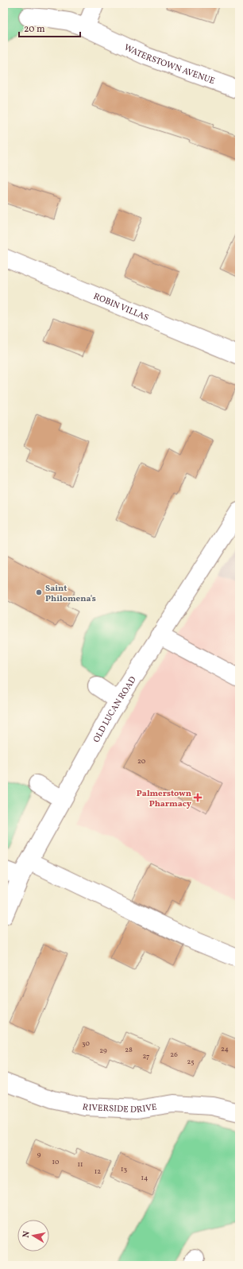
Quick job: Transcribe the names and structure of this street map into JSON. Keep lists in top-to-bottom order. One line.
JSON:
{"streets":{"street":["WATERSTOWN AVENUE","ROBIN VILLAS","OLD LUCAN ROAD","RIVERSIDE DRIVE"]},"places":{"other":["Saint Philomena's"],"health":["Palmerstown Pharmacy"]},"house_numbers":["20","30","24","28","29","26","27","25","9","10","11","13","12","14"],"scale_bar":"20 m","north":"left"}
